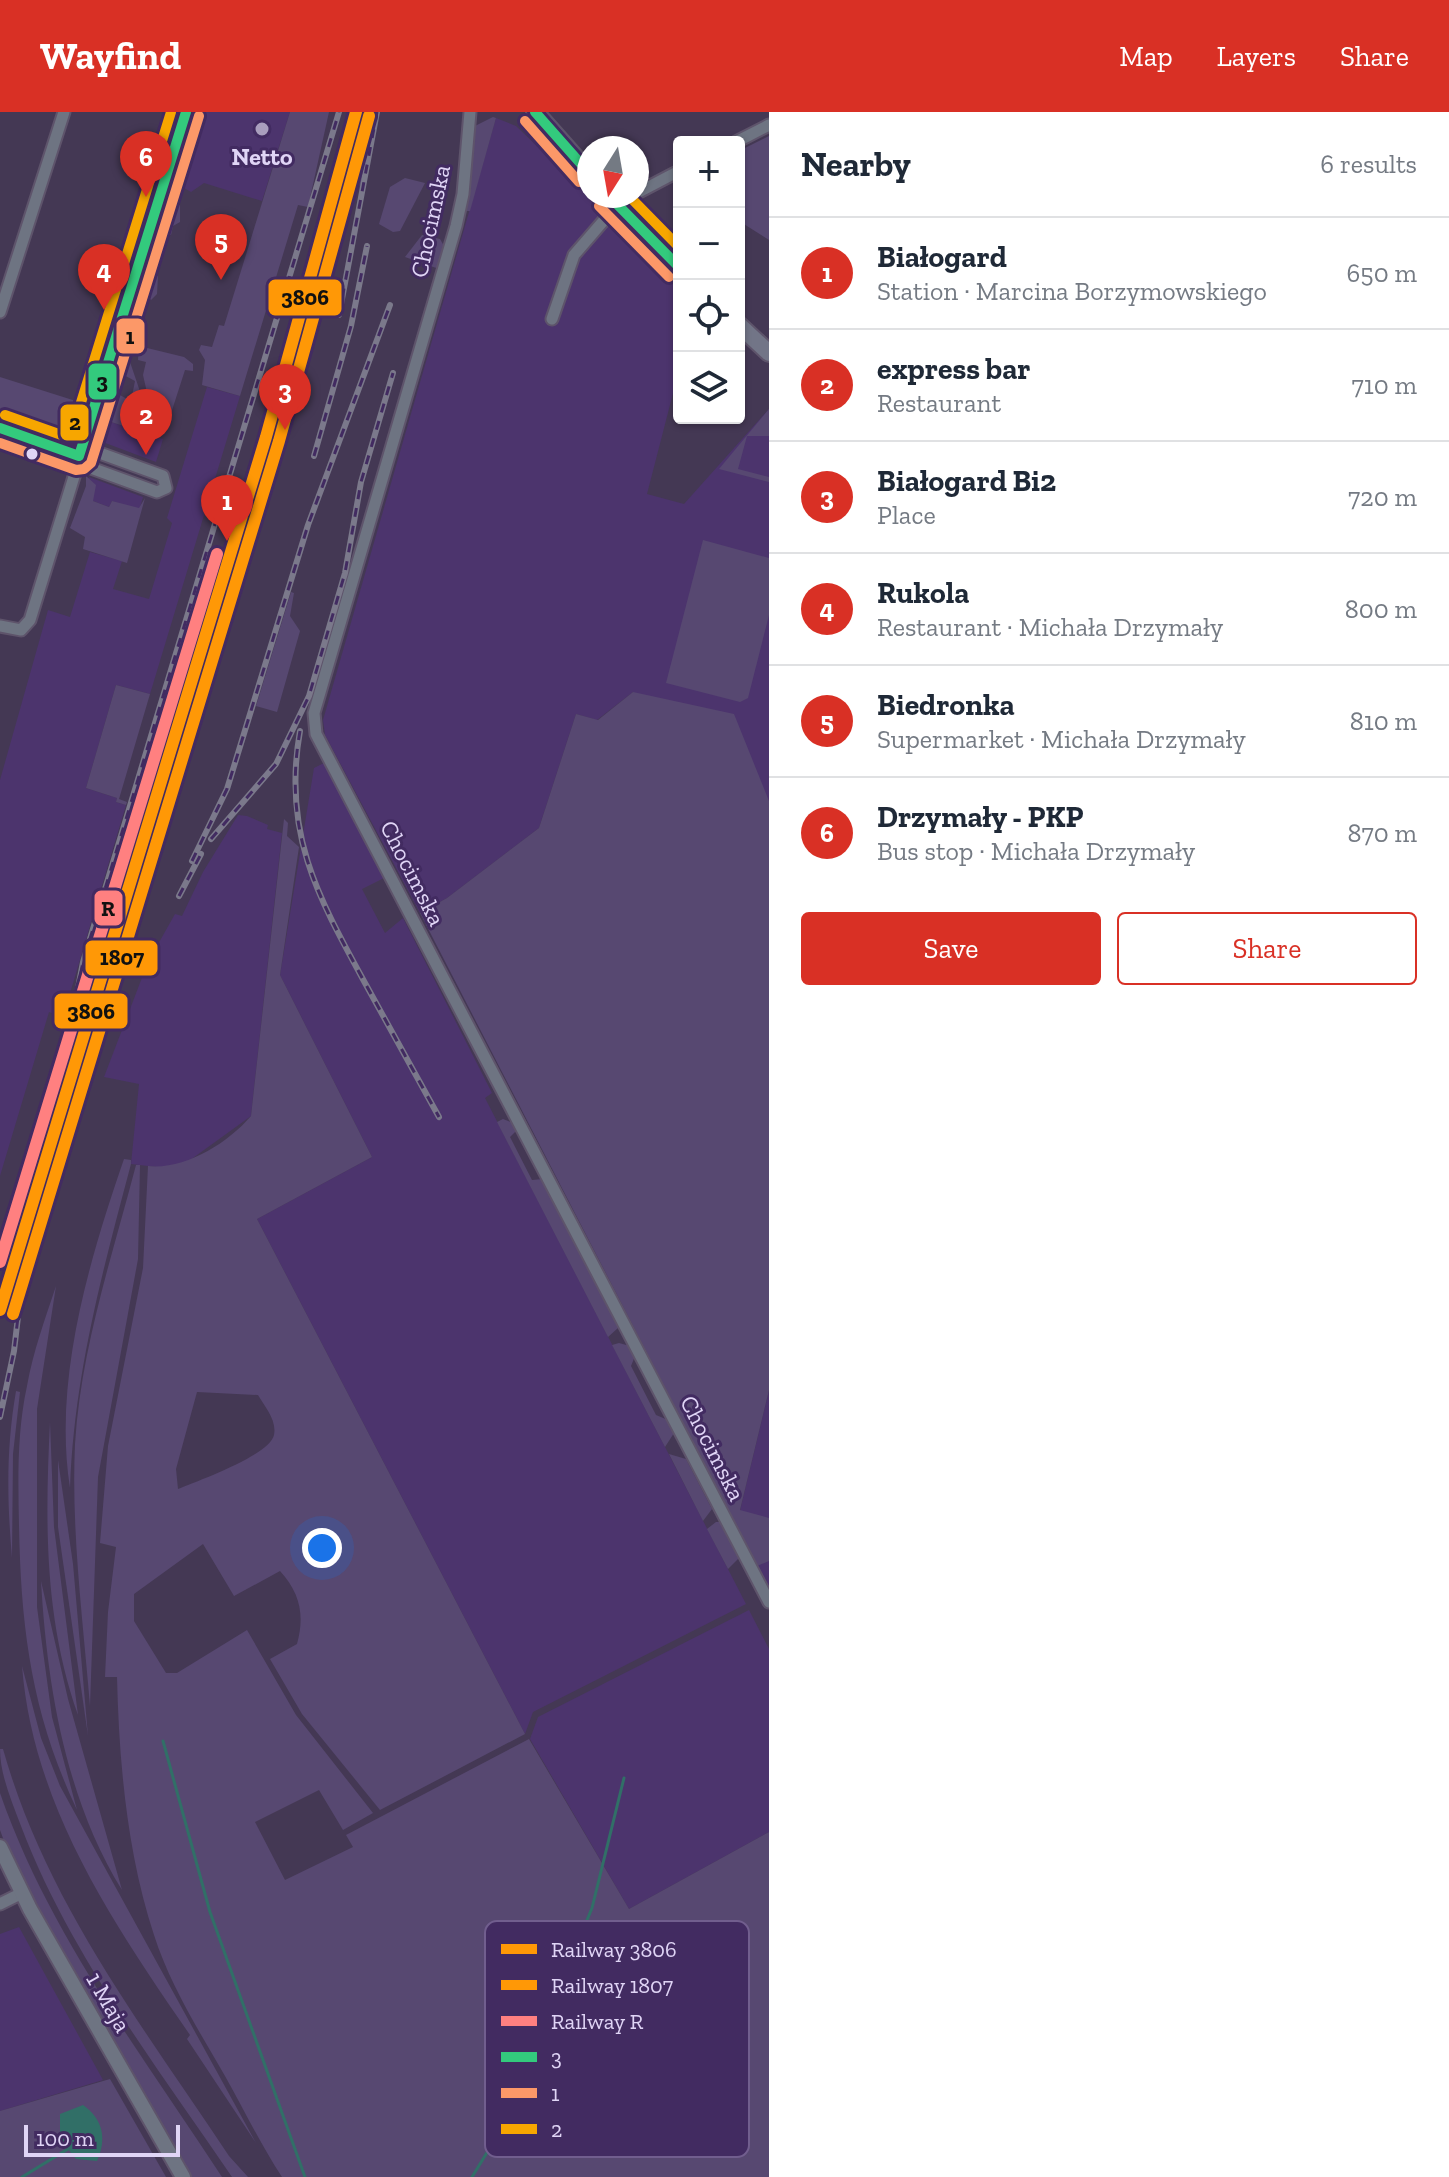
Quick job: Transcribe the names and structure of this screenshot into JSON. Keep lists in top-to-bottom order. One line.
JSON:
{"streets":{"street":["Chocimska","1 Maja"]},"places":["Netto"],"lines":["rail line 3806","transit line 3","transit line 2","rail line 1807","transit line 1","rail line R"],"legend":["Railway 3806","Railway 1807","Railway R","3","1","2"],"scale_bar":"100 m","north":"bottom","page":{"header":"Wayfind","nav":["Map","Layers","Share"],"heading":["Nearby","6 results"],"pins":["6","5","4","3","2","1"],"map_buttons":["+","−"],"list":[{"mark":"1","name":"Białogard","note":"Station · Marcina Borzymowskiego","value":"650 m"},{"mark":"2","name":"express bar","note":"Restaurant","value":"710 m"},{"mark":"3","name":"Białogard Bi2","note":"Place","value":"720 m"},{"mark":"4","name":"Rukola","note":"Restaurant · Michała Drzymały","value":"800 m"},{"mark":"5","name":"Biedronka","note":"Supermarket · Michała Drzymały","value":"810 m"},{"mark":"6","name":"Drzymały - PKP","note":"Bus stop · Michała Drzymały","value":"870 m"}],"buttons":["Save","Share"],"scale":"100 m"}}
